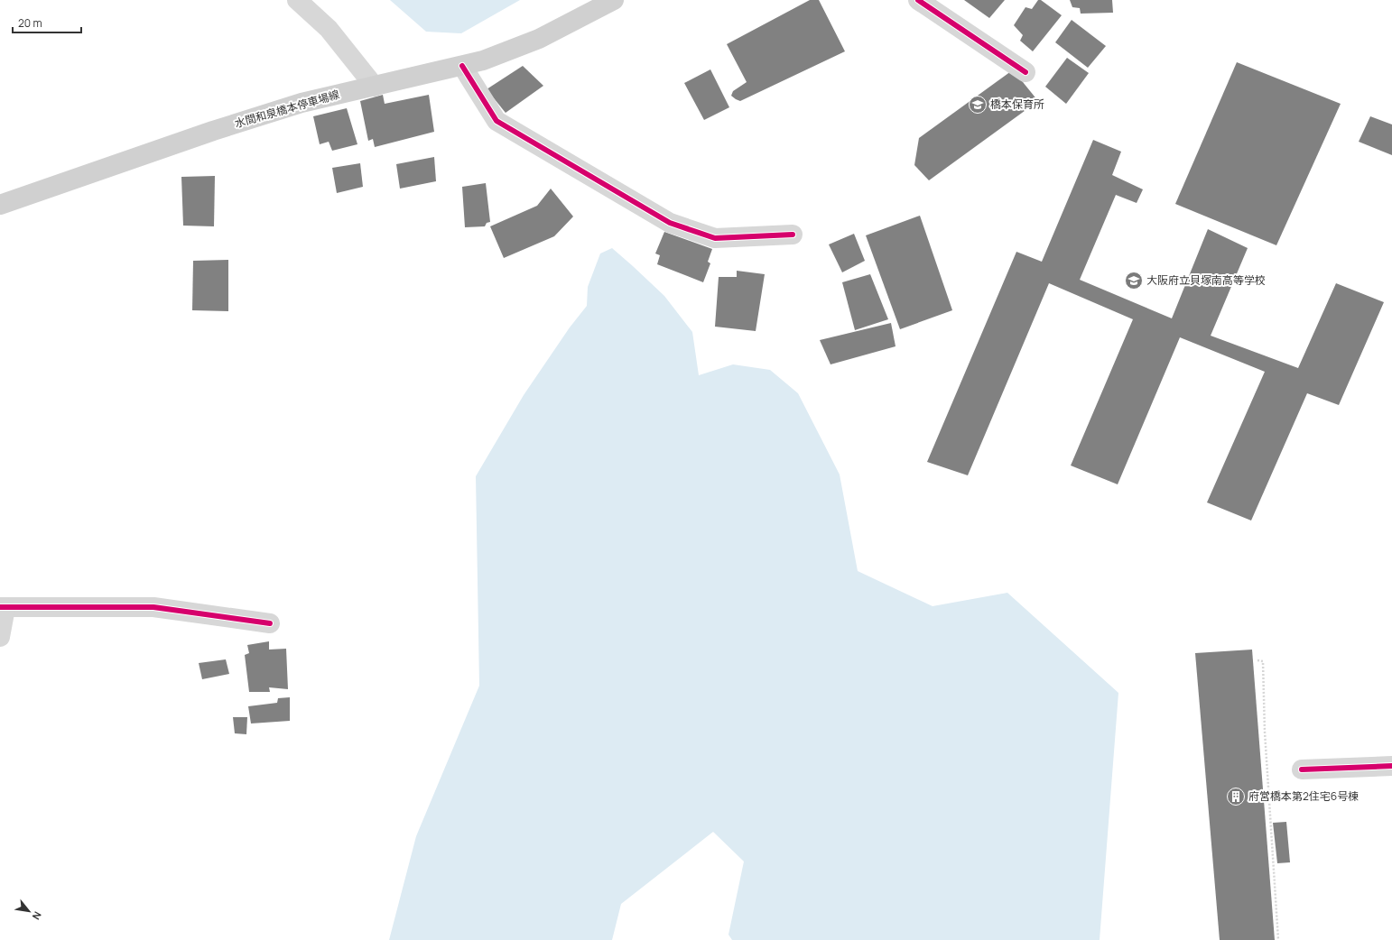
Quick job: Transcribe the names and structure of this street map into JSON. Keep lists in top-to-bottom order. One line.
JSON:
{"streets":{"main road":["水間和泉橋本停車場線"]},"places":{"school or university":["橋本保育所","大阪府立貝塚南高等学校"],"building":["府営橋本第2住宅6号棟"]},"scale_bar":"20 m","north":"bottom right"}
